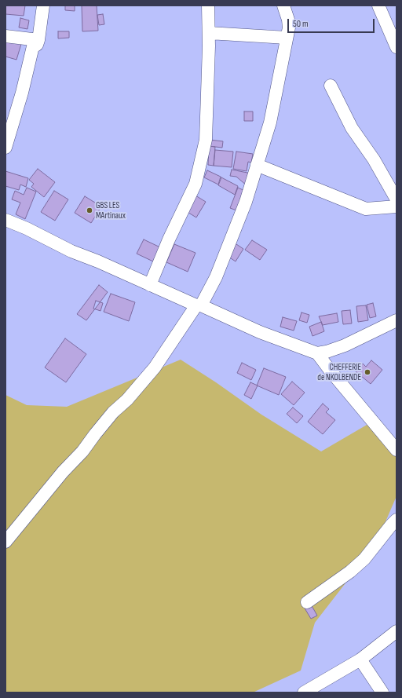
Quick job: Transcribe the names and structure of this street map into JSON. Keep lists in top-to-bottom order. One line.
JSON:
{"places":["GBS LES MArtinaux","CHEFFERIE de NKOLBENDE"],"scale_bar":"50 m"}
